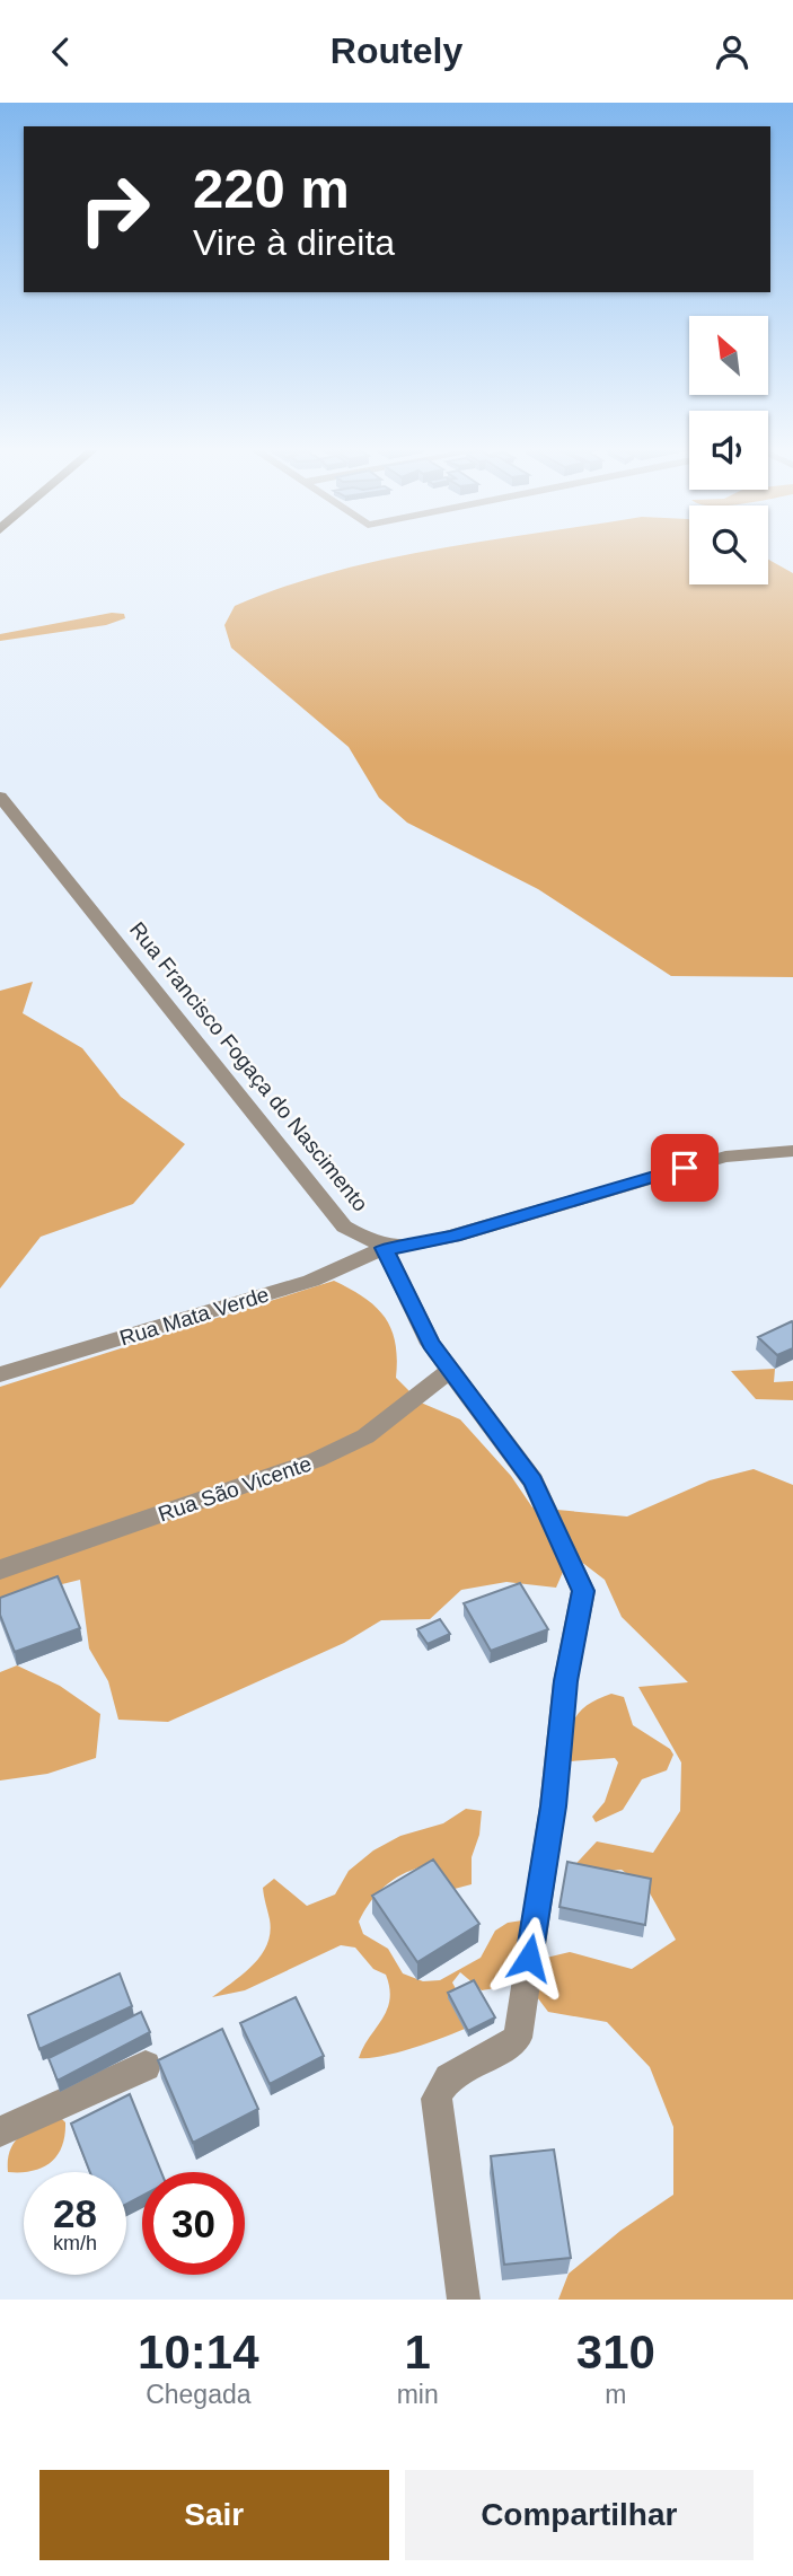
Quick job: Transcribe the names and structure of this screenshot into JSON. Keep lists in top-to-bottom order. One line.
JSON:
{"streets":{"street":["Rua Francisco Fogaça do Nascimento","Rua Mata Verde","Rua São Vicente"]},"crossings":[["Rua Francisco Fogaça do Nascimento","Rua Mata Verde"]],"north":"top left","page":{"header":"Routely","turn":["220 m","Vire à direita"],"speed":"28 km/h","limit":"30","eta":["10:14","Chegada","1","min","310","m"],"buttons":["Sair","Compartilhar"]}}
